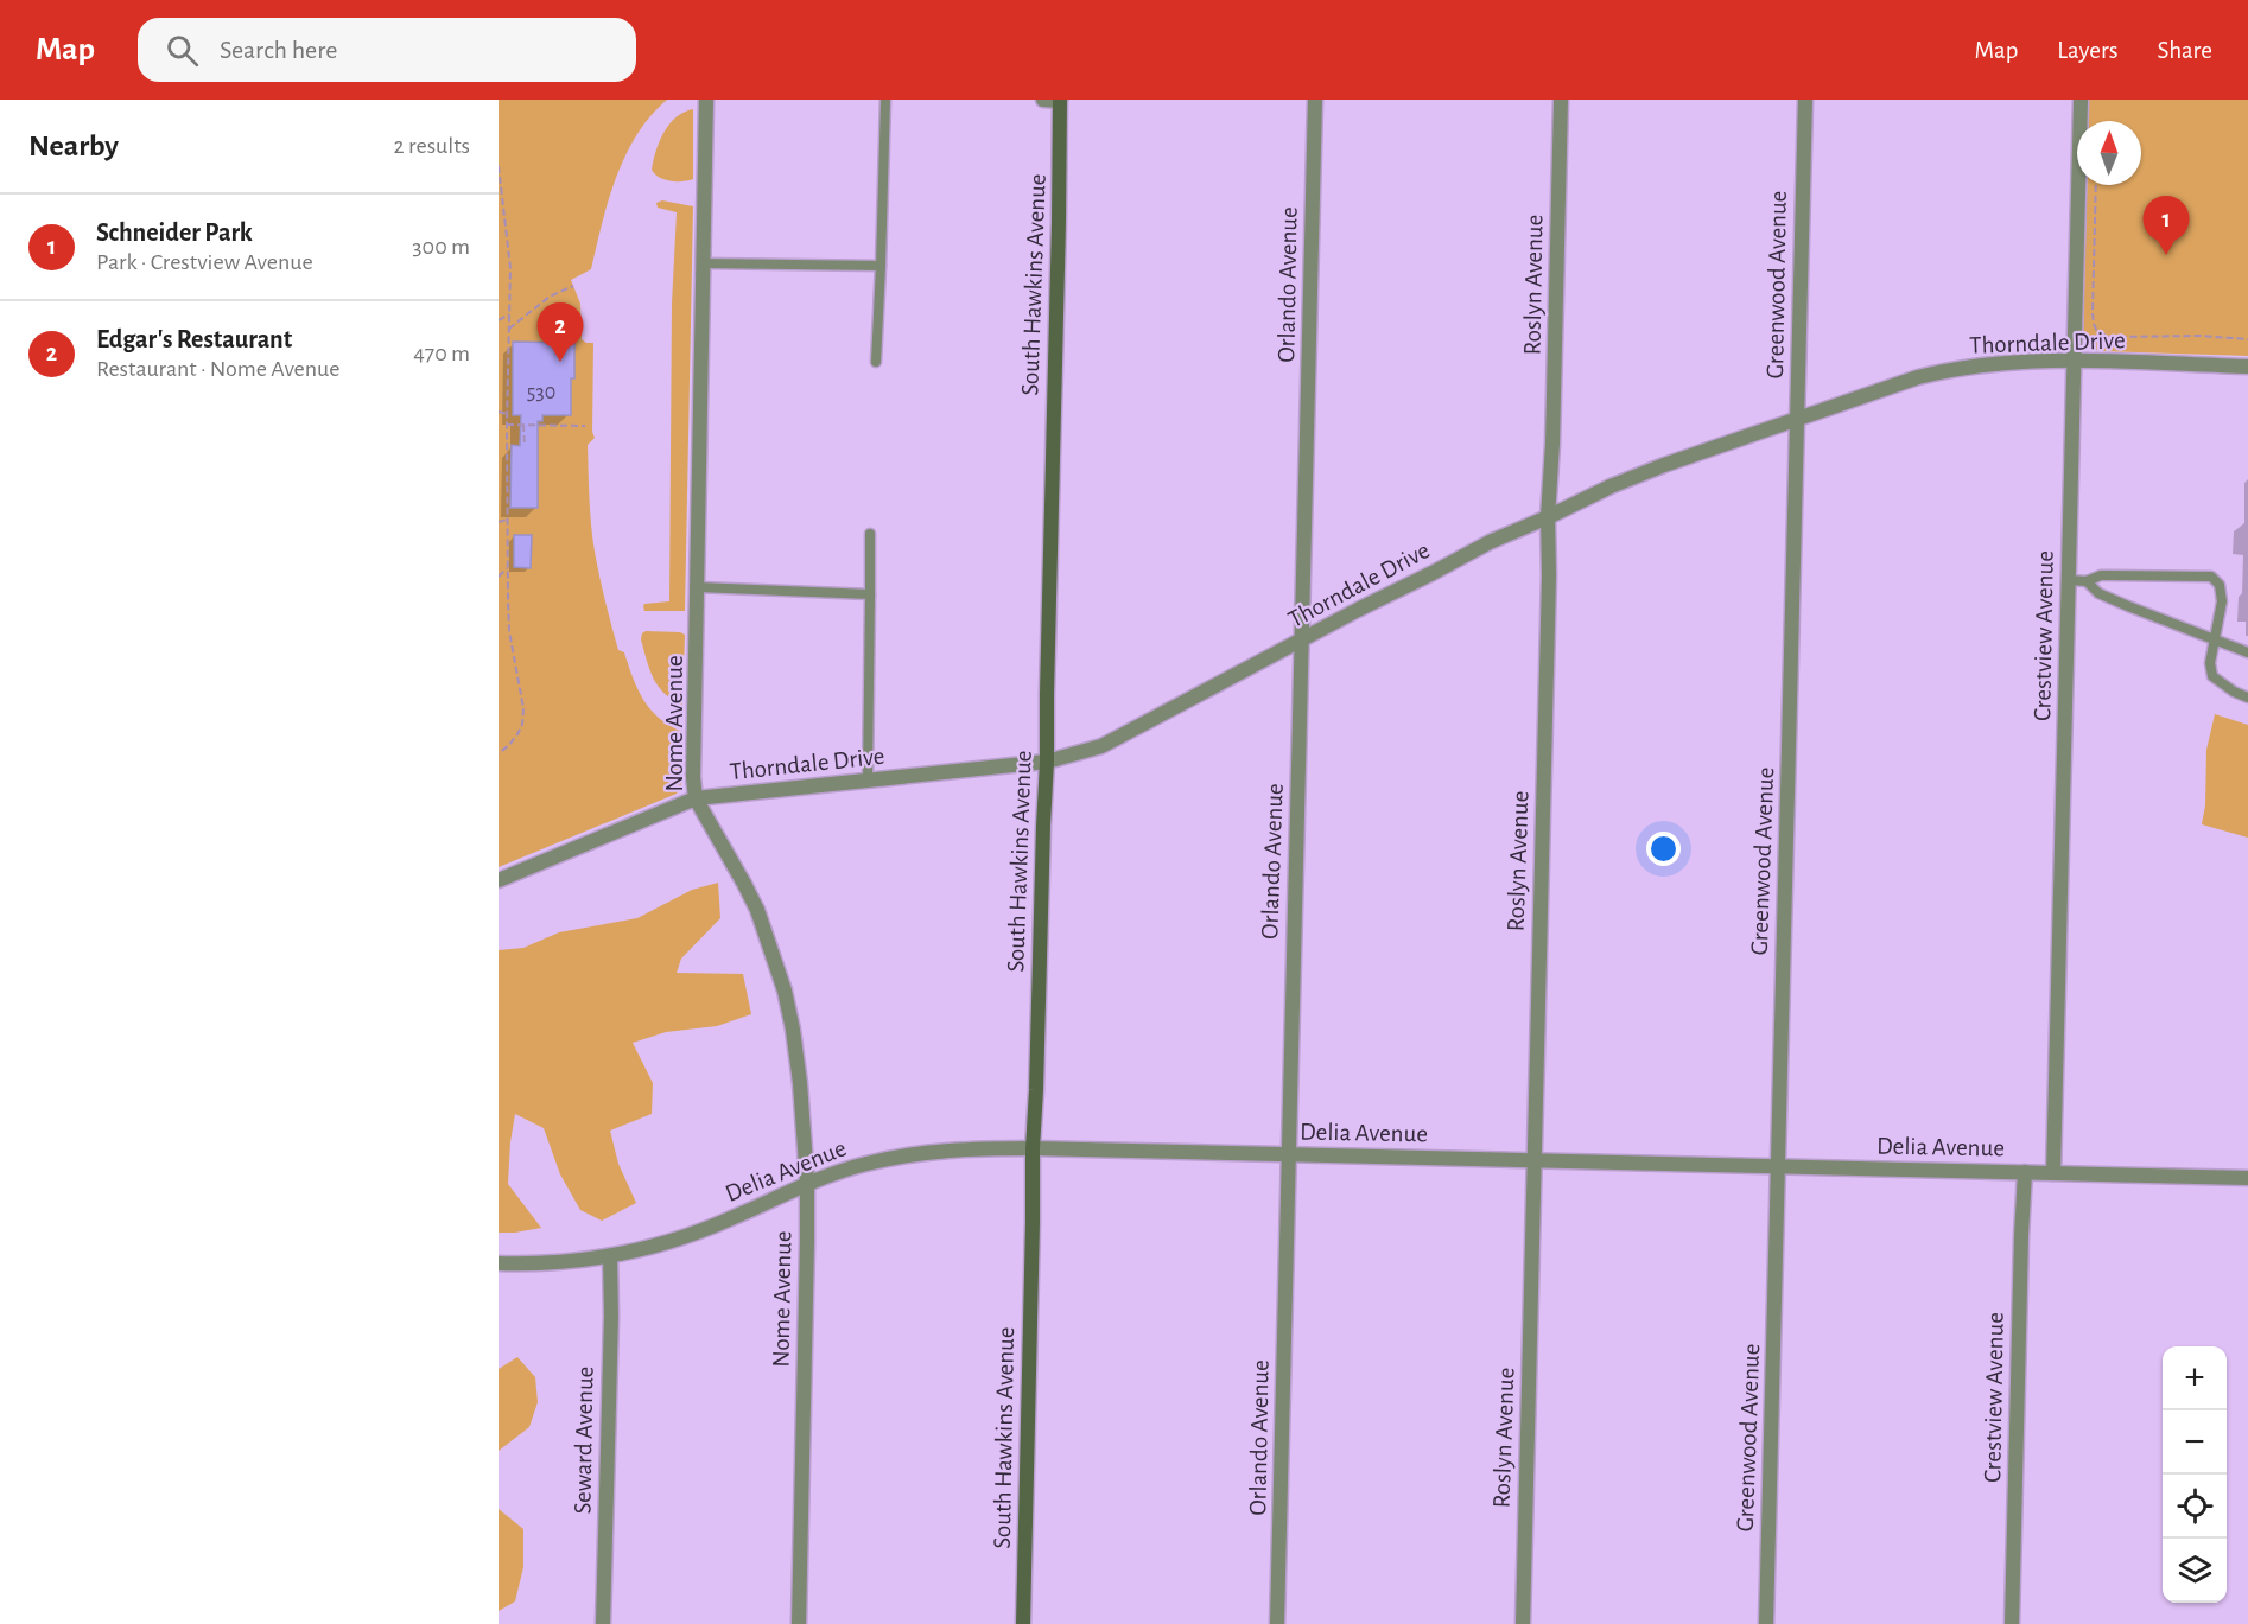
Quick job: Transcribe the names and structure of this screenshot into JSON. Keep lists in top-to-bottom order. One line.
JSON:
{"streets":{"main road":["South Hawkins Avenue"],"street":["Orlando Avenue","Roslyn Avenue","Greenwood Avenue","Thorndale Drive","Crestview Avenue","Nome Avenue","Delia Avenue","Seward Avenue"]},"crossings":[["South Hawkins Avenue","Thorndale Drive"],["South Hawkins Avenue","Delia Avenue"],["Orlando Avenue","Thorndale Drive"],["Orlando Avenue","Delia Avenue"],["Roslyn Avenue","Thorndale Drive"],["Roslyn Avenue","Delia Avenue"],["Greenwood Avenue","Thorndale Drive"],["Greenwood Avenue","Delia Avenue"],["Thorndale Drive","Crestview Avenue"],["Thorndale Drive","Nome Avenue"],["Crestview Avenue","Delia Avenue"],["Nome Avenue","Delia Avenue"],["Delia Avenue","Seward Avenue"]],"house_numbers":["530"],"north":"top","page":{"header":"Map","search":"Search here","nav":["Map","Layers","Share"],"heading":["Nearby","2 results"],"list":[{"mark":"1","name":"Schneider Park","note":"Park · Crestview Avenue","value":"300 m"},{"mark":"2","name":"Edgar's Restaurant","note":"Restaurant · Nome Avenue","value":"470 m"}],"pins":["1","2"],"map_buttons":["+","−"]}}
